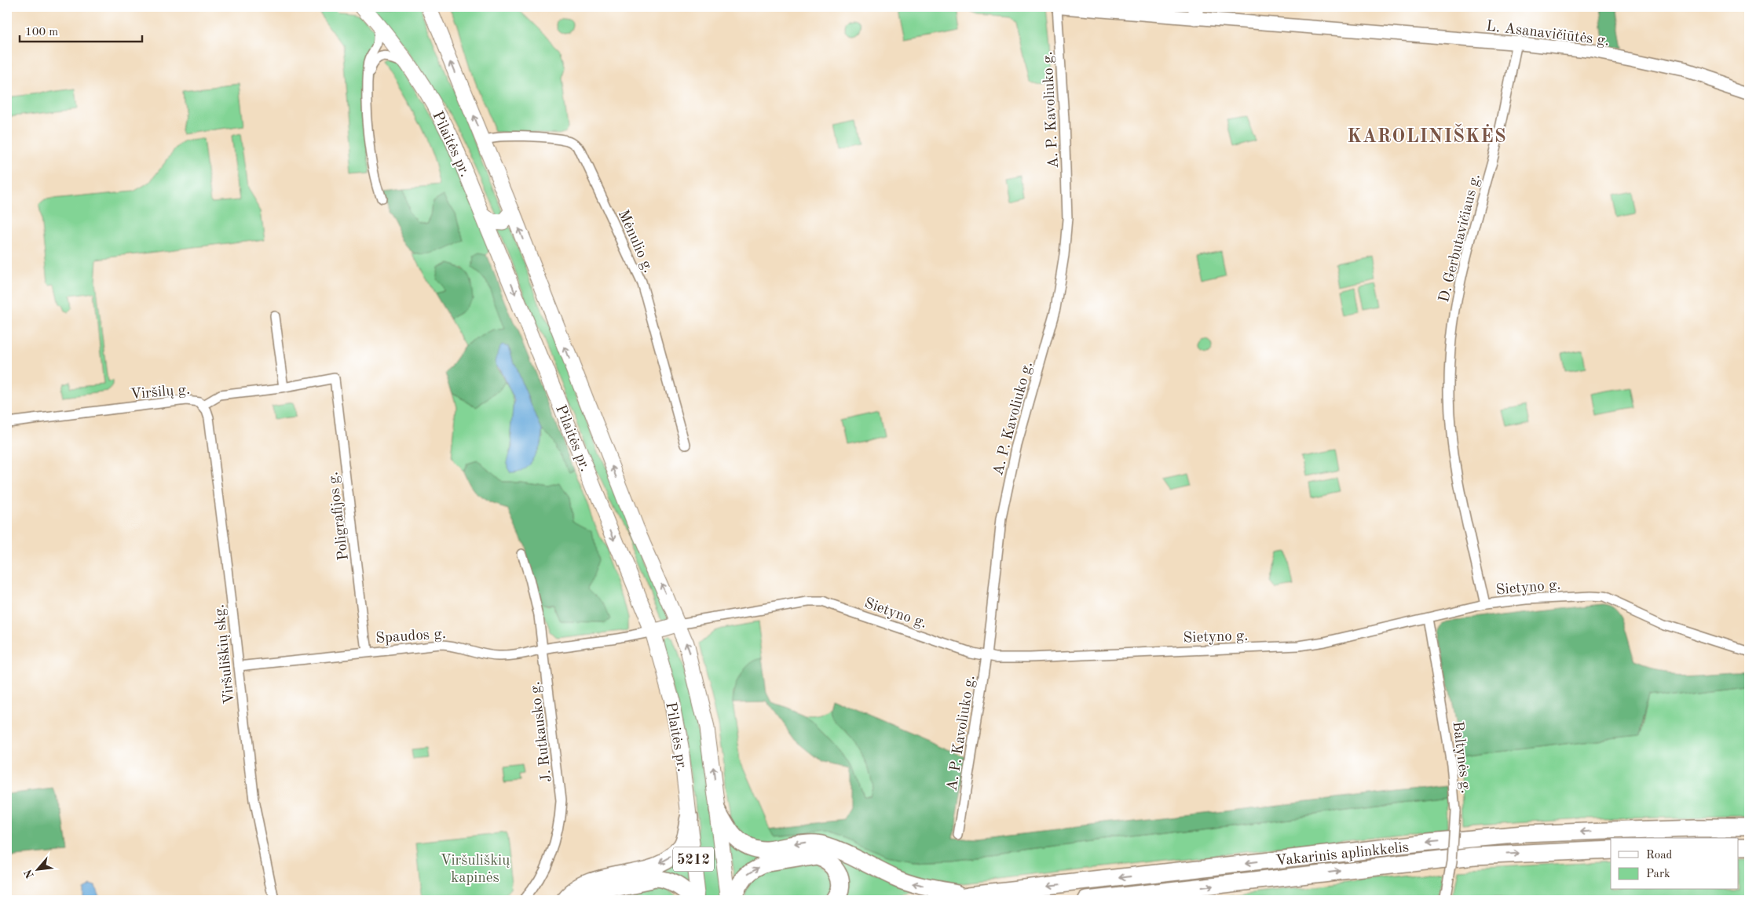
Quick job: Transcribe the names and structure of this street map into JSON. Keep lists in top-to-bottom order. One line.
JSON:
{"streets":{"highway":["Vakarinis aplinkkelis"],"main road":["L. Asanavičiūtės g.","Pilaitės pr.","5212"],"street":["A. P. Kavoliuko g.","D. Gerbutavičiaus g.","Mėnulio g.","Viršilų g.","Poligrafijos g.","Sietyno g.","Spaudos g.","Viršuliškių skg.","J. Rutkausko g.","Baltynės g."]},"crossings":[["L. Asanavičiūtės g.","A. P. Kavoliuko g."],["L. Asanavičiūtės g.","D. Gerbutavičiaus g."],["A. P. Kavoliuko g.","Sietyno g."],["Pilaitės pr.","Mėnulio g."],["Pilaitės pr.","Sietyno g."],["Pilaitės pr.","Spaudos g."],["D. Gerbutavičiaus g.","Sietyno g."],["Viršilų g.","Poligrafijos g."],["Viršilų g.","Viršuliškių skg."],["Poligrafijos g.","Spaudos g."],["Sietyno g.","Baltynės g."],["Spaudos g.","Viršuliškių skg."],["Spaudos g.","J. Rutkausko g."]],"districts":["KAROLINIŠKĖS"],"parks":["Viršuliškių kapinės"],"legend":["Road","Park"],"scale_bar":"100 m","north":"bottom left"}
